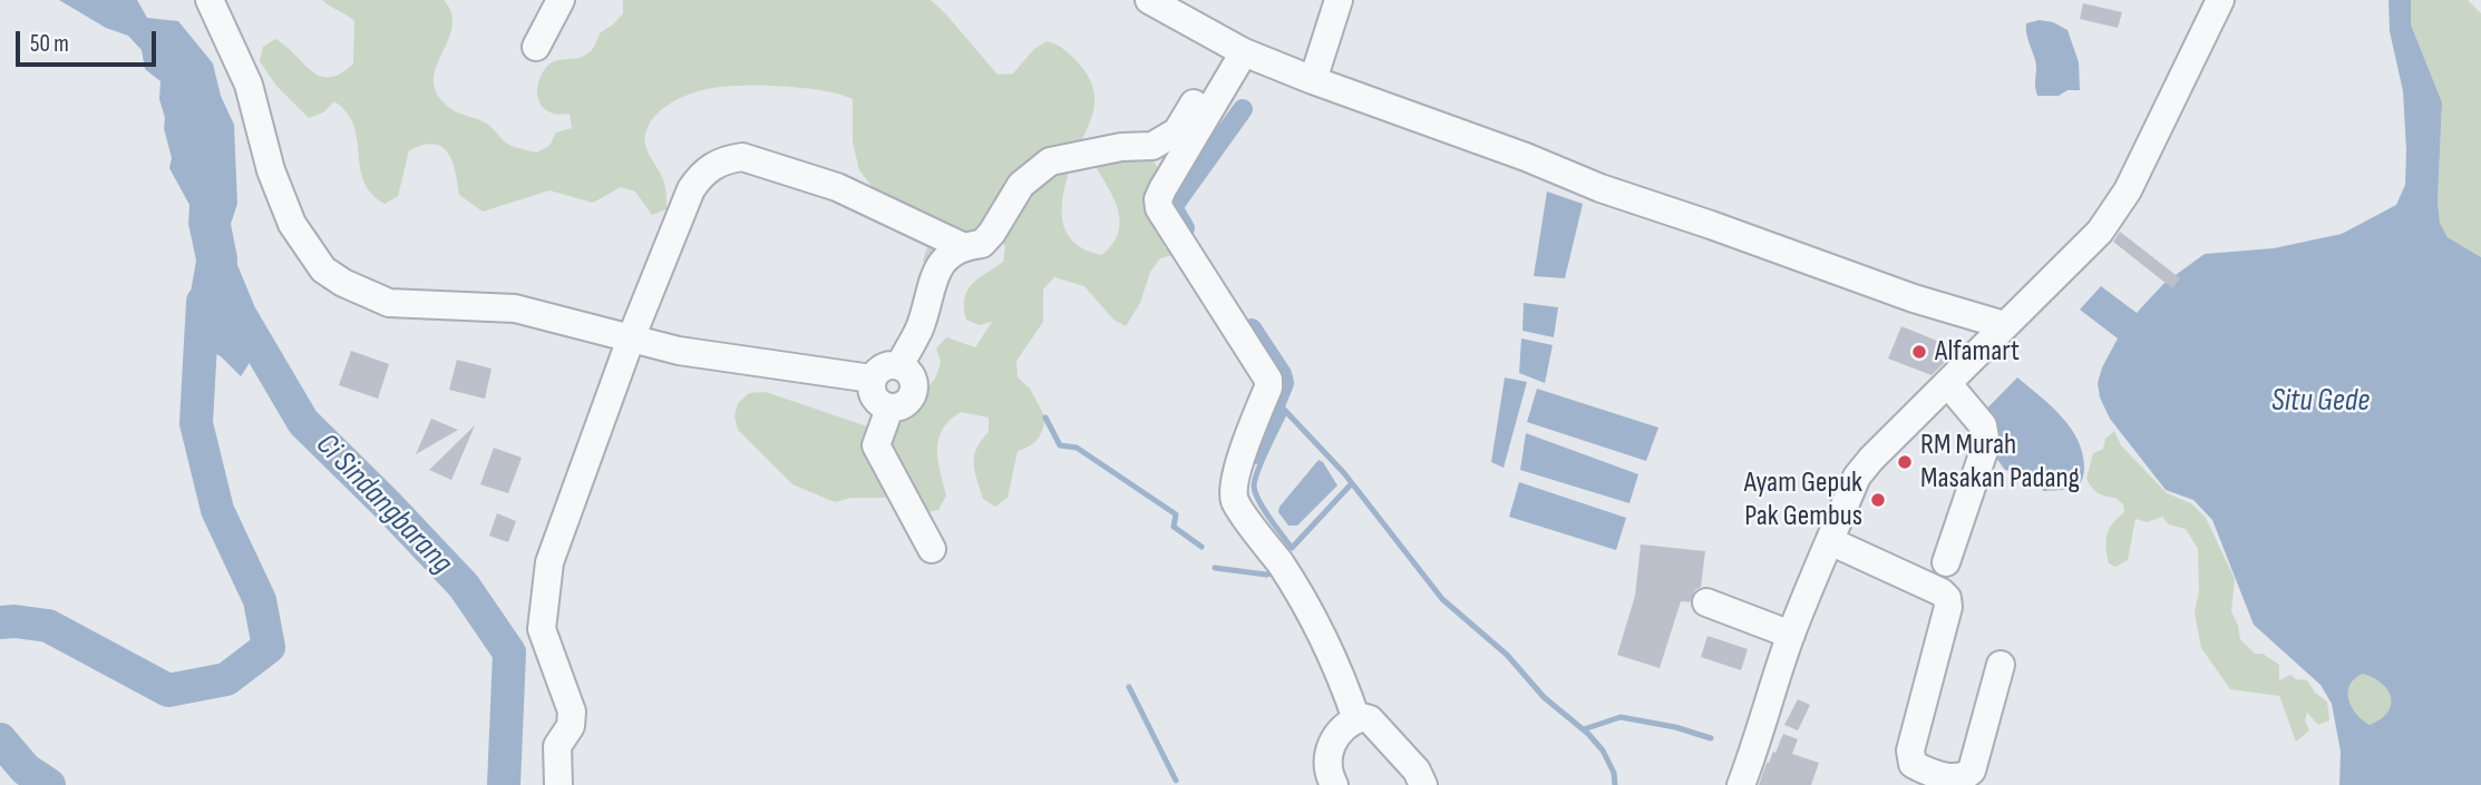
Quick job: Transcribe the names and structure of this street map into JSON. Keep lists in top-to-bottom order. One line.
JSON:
{"water":["Situ Gede","Ci Sindangbarang"],"places":["Alfamart","RM Murah Masakan Padang","Ayam Gepuk Pak Gembus"],"scale_bar":"50 m"}
